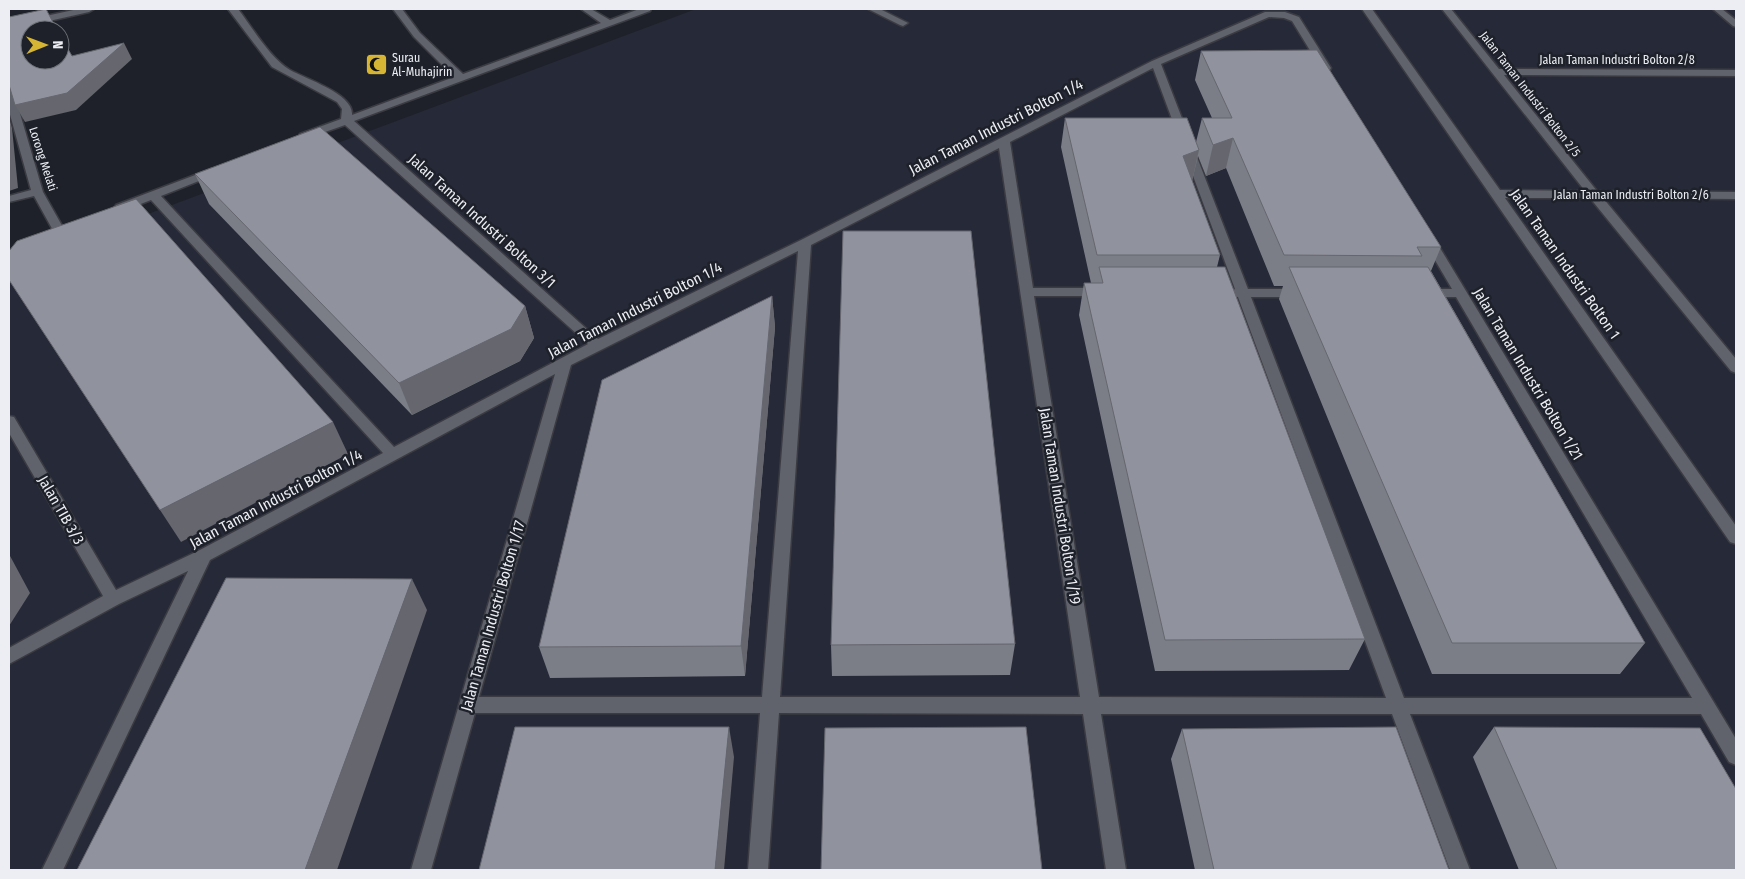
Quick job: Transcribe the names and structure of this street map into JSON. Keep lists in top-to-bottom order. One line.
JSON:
{"streets":{"street":["Jalan Taman Industri Bolton 2/8","Jalan Taman Industri Bolton 2/5","Jalan Taman Industri Bolton 1/4","Lorong Melati","Jalan Taman Industri Bolton 2/6","Jalan Taman Industri Bolton 3/1","Jalan Taman Industri Bolton 1","Jalan Taman Industri Bolton 1/21","Jalan Taman Industri Bolton 1/19","Jalan TIB 3/3","Jalan Taman Industri Bolton 1/17"]},"crossings":[["Jalan Taman Industri Bolton 2/8","Jalan Taman Industri Bolton 2/5"],["Jalan Taman Industri Bolton 2/5","Jalan Taman Industri Bolton 2/6"],["Jalan Taman Industri Bolton 1/4","Jalan Taman Industri Bolton 3/1"],["Jalan Taman Industri Bolton 1/4","Jalan Taman Industri Bolton 1/19"],["Jalan Taman Industri Bolton 1/4","Jalan TIB 3/3"],["Jalan Taman Industri Bolton 1/4","Jalan Taman Industri Bolton 1/17"],["Jalan Taman Industri Bolton 2/6","Jalan Taman Industri Bolton 1"]],"places":{"mosque":["Surau Al-Muhajirin"]},"north":"right"}
